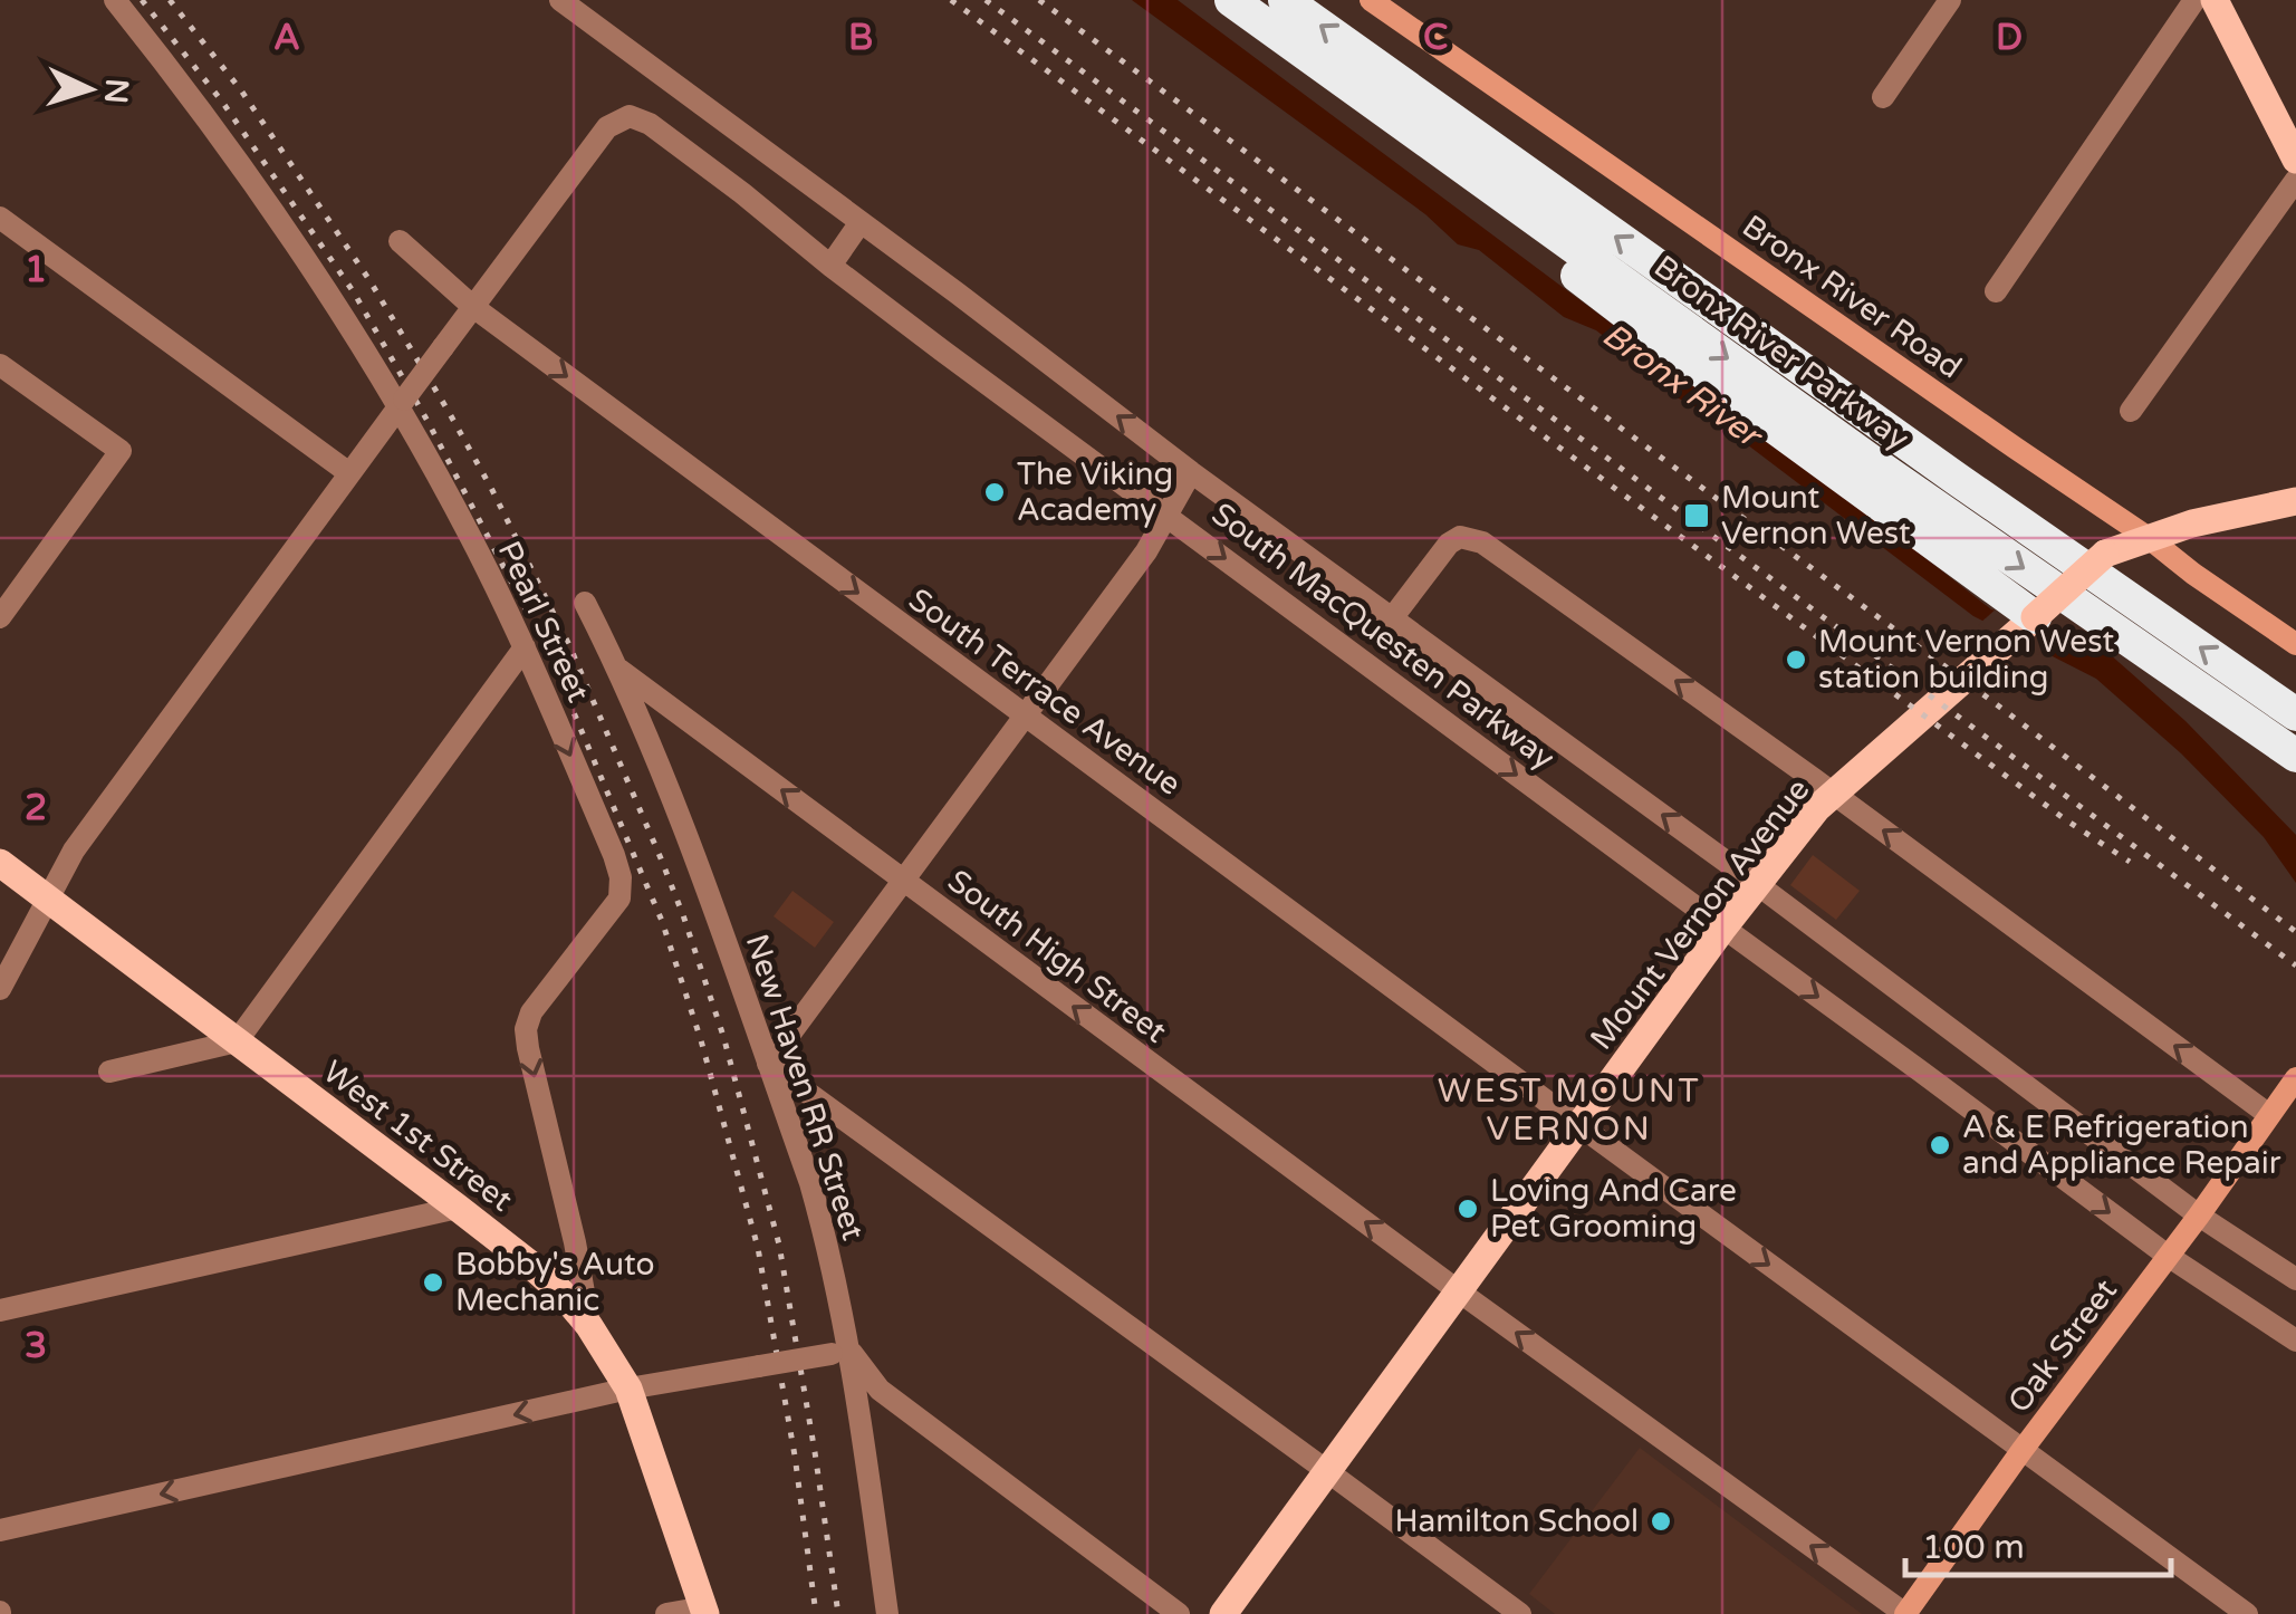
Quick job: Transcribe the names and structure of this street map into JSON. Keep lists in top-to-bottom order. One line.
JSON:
{"streets":{"highway":["Bronx River Parkway"],"main road":["Mount Vernon Avenue","West 1st Street"],"street":["Bronx River Road","Pearl Street","South MacQuesten Parkway","South Terrace Avenue","South High Street","New Haven RR Street","Oak Street"]},"crossings":[["Bronx River Road","Mount Vernon Avenue"],["Pearl Street","West 1st Street"],["South MacQuesten Parkway","South Terrace Avenue"],["South MacQuesten Parkway","Mount Vernon Avenue"],["South MacQuesten Parkway","Oak Street"],["South Terrace Avenue","Mount Vernon Avenue"],["South Terrace Avenue","Oak Street"],["Mount Vernon Avenue","South High Street"],["South High Street","New Haven RR Street"],["South High Street","Oak Street"]],"one_way":["Pearl Street","South Terrace Avenue","South High Street"],"districts":["WEST MOUNT VERNON"],"water":["Bronx River"],"places":{"other":["The Viking Academy","Mount Vernon West station building","A & E Refrigeration and Appliance Repair","Loving And Care Pet Grooming","Bobby's Auto Mechanic","Hamilton School"],"transit":["Mount Vernon West"]},"scale_bar":"100 m","north":"right","grid":{"columns":["A","B","C","D"],"rows":["1","2","3"]}}
